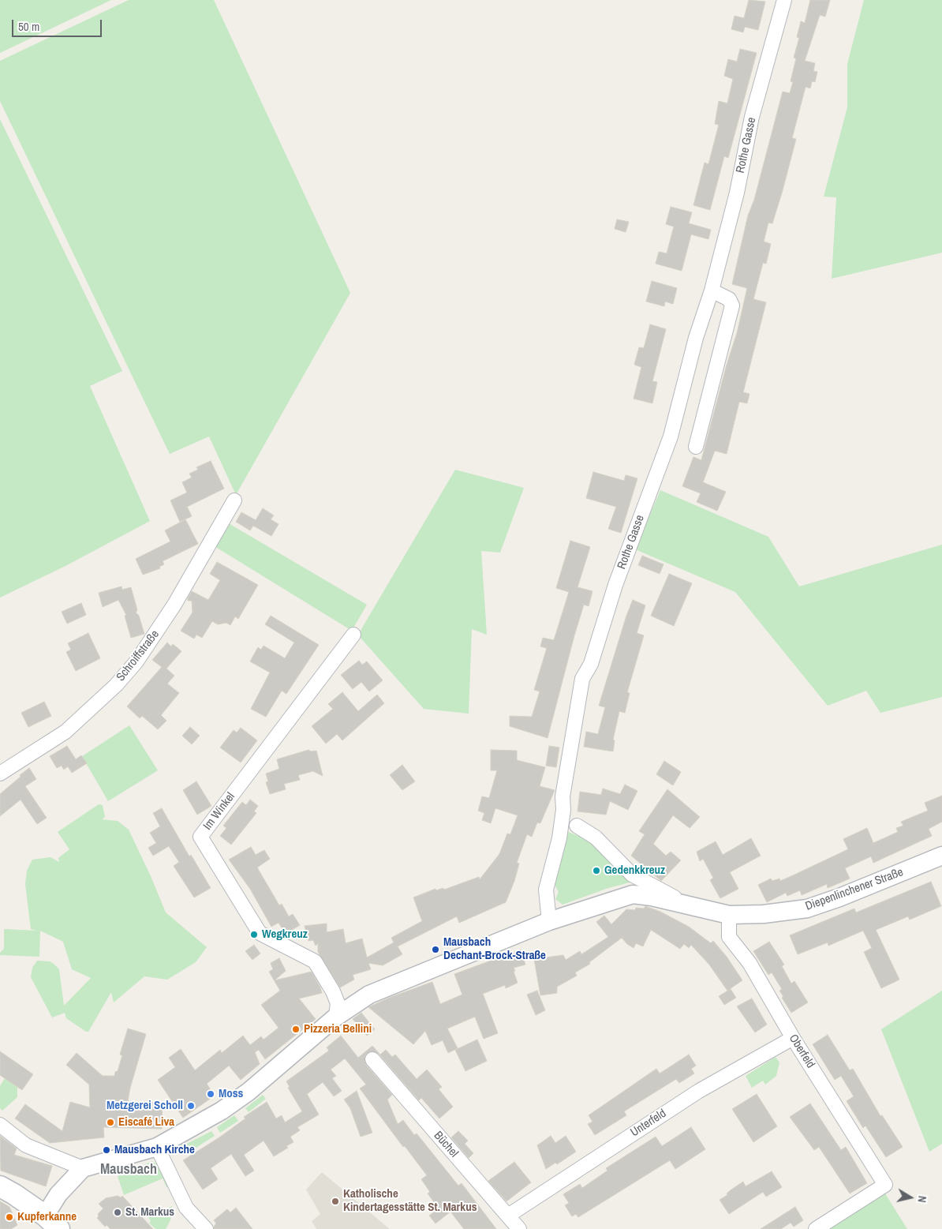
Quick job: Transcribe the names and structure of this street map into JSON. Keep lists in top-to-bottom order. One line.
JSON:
{"streets":{"street":["Rothe Gasse","Schroiffstraße","Im Winkel","Diepenlinchener Straße","Oberfeld","Unterfeld","Büchel"]},"crossings":[["Rothe Gasse","Diepenlinchener Straße"],["Im Winkel","Diepenlinchener Straße"],["Diepenlinchener Straße","Oberfeld"],["Oberfeld","Unterfeld"],["Unterfeld","Büchel"]],"districts":["Mausbach"],"places":["Gedenkkreuz","Wegkreuz","Mausbach Dechant-Brock-Straße","Pizzeria Bellini","Moss","Metzgerei Scholl","Eiscafé Liva","Mausbach Kirche","Katholische Kindertagesstätte St. Markus","St. Markus","Kupferkanne"],"scale_bar":"50 m","north":"right"}
